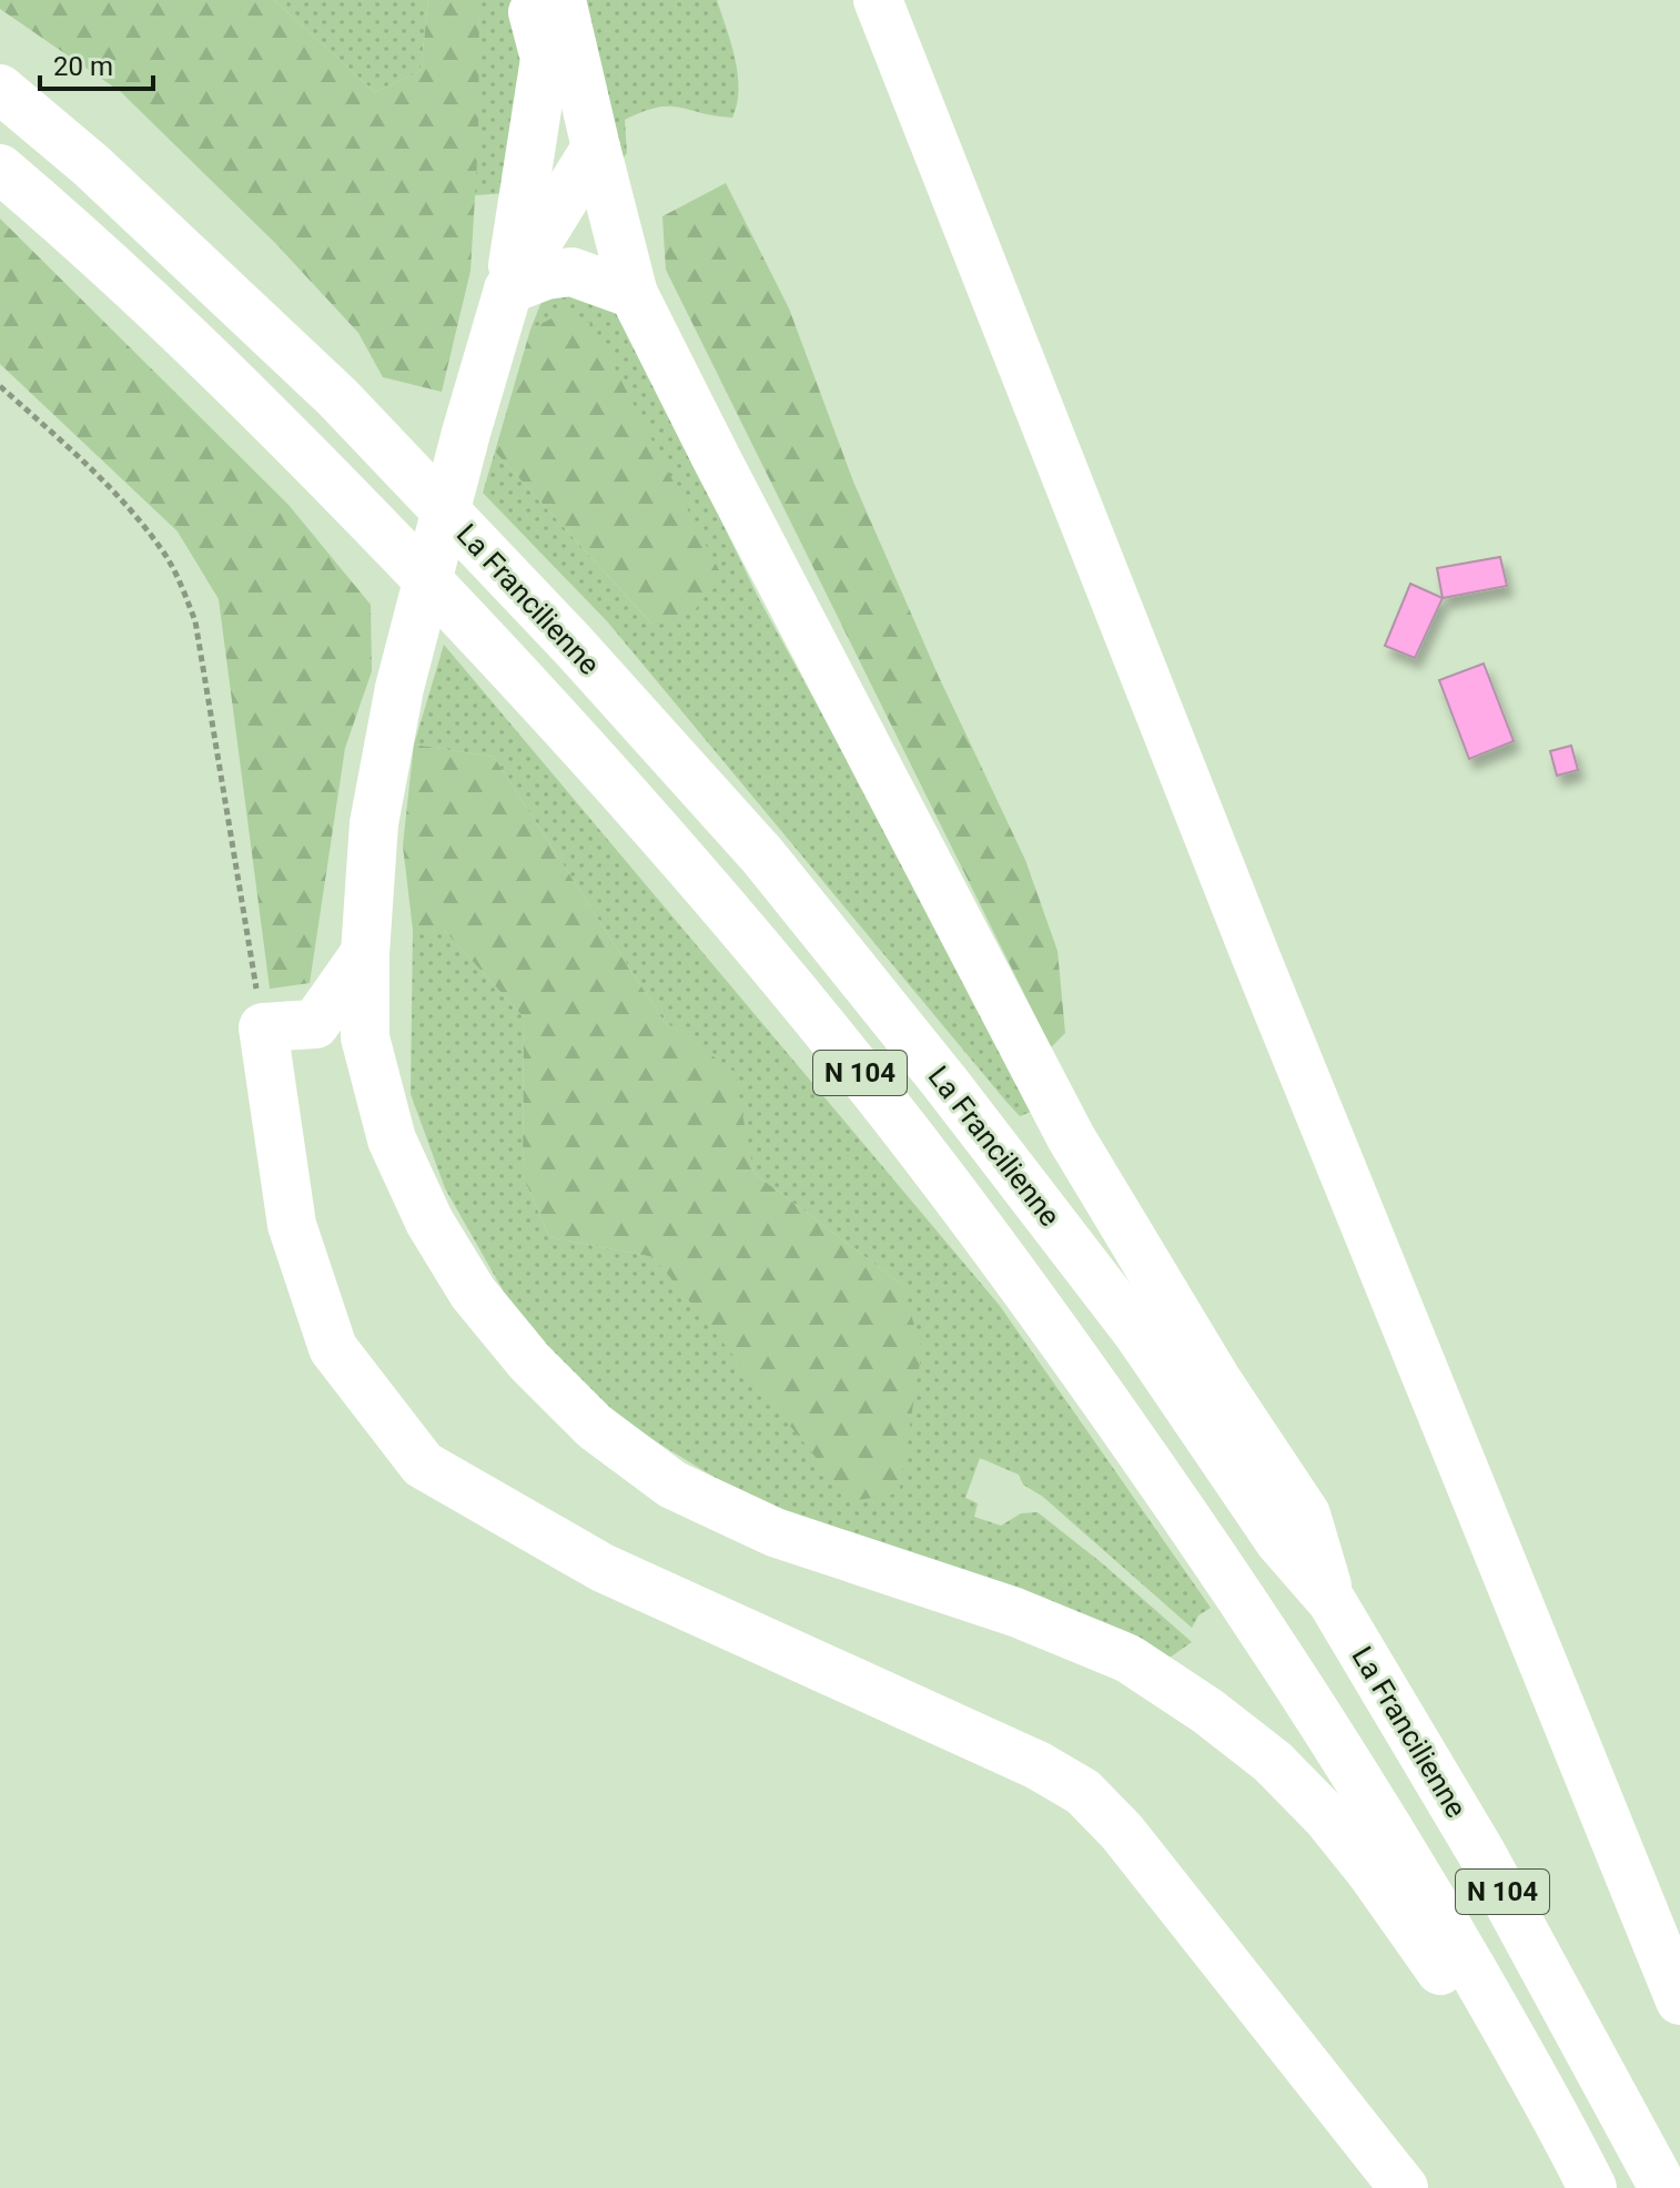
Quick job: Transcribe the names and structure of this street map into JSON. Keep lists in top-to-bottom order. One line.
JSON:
{"streets":{"main road":["La Francilienne","N 104"]},"scale_bar":"20 m"}
